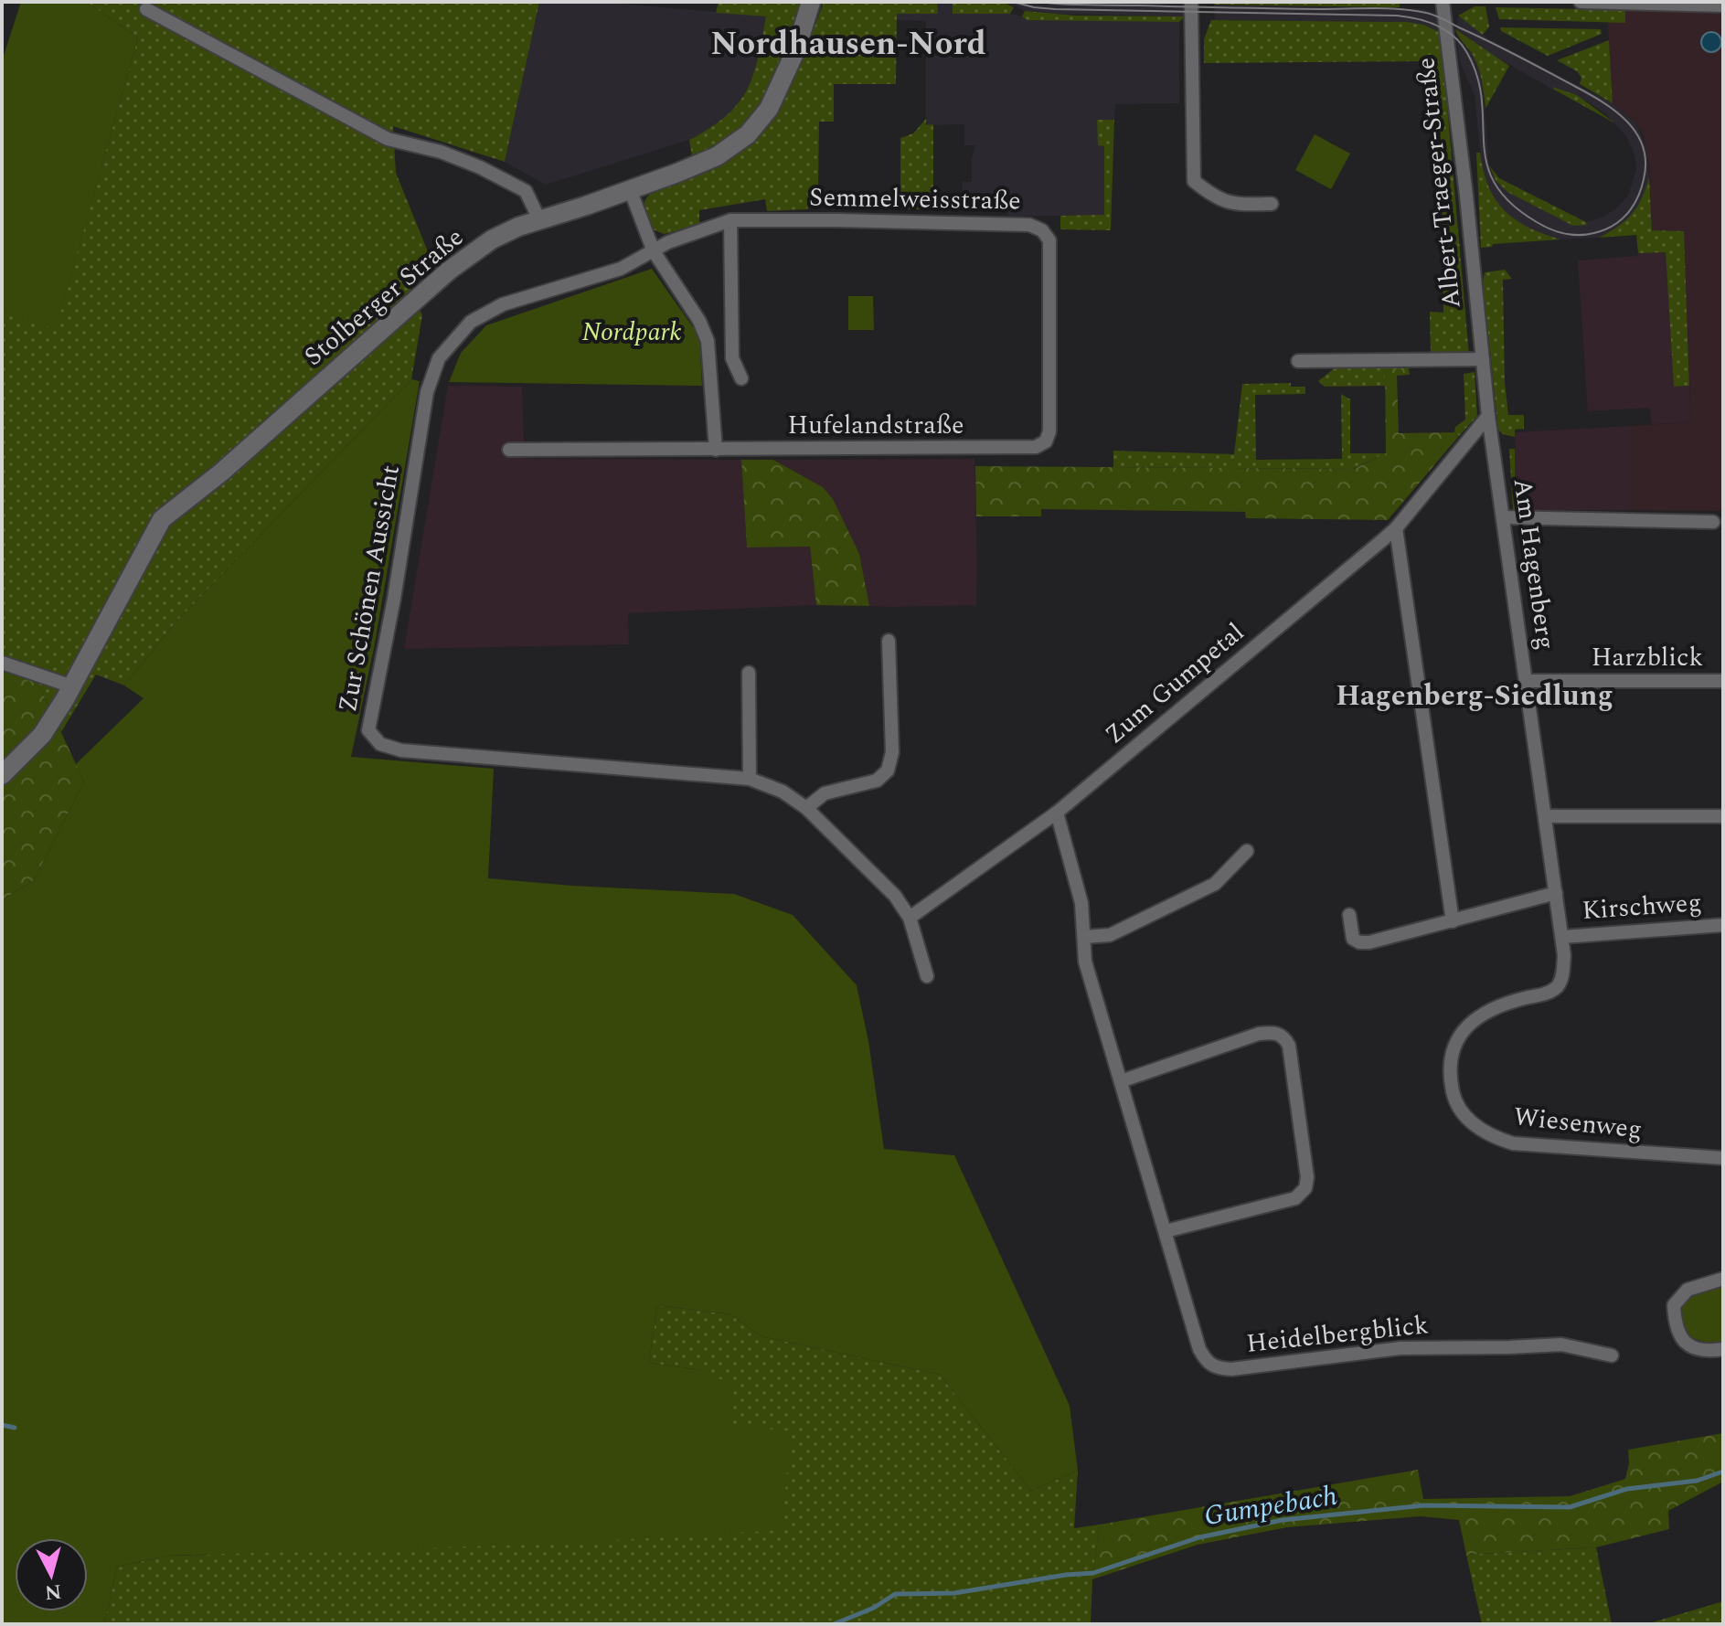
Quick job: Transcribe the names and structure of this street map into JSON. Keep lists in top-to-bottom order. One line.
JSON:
{"streets":{"main road":["Stolberger Straße"],"street":["Albert-Traeger-Straße","Semmelweisstraße","Hufelandstraße","Am Hagenberg","Zur Schönen Aussicht","Harzblick","Zum Gumpetal","Kirschweg","Wiesenweg","Heidelbergblick"]},"crossings":[["Albert-Traeger-Straße","Am Hagenberg"],["Albert-Traeger-Straße","Zum Gumpetal"],["Semmelweisstraße","Hufelandstraße"],["Semmelweisstraße","Zur Schönen Aussicht"],["Am Hagenberg","Harzblick"],["Am Hagenberg","Zum Gumpetal"],["Am Hagenberg","Kirschweg"],["Am Hagenberg","Wiesenweg"],["Zur Schönen Aussicht","Zum Gumpetal"],["Zum Gumpetal","Heidelbergblick"],["Kirschweg","Wiesenweg"]],"districts":["Nordhausen-Nord","Hagenberg-Siedlung"],"water":["Gumpebach"],"parks":["Nordpark"],"north":"bottom"}
